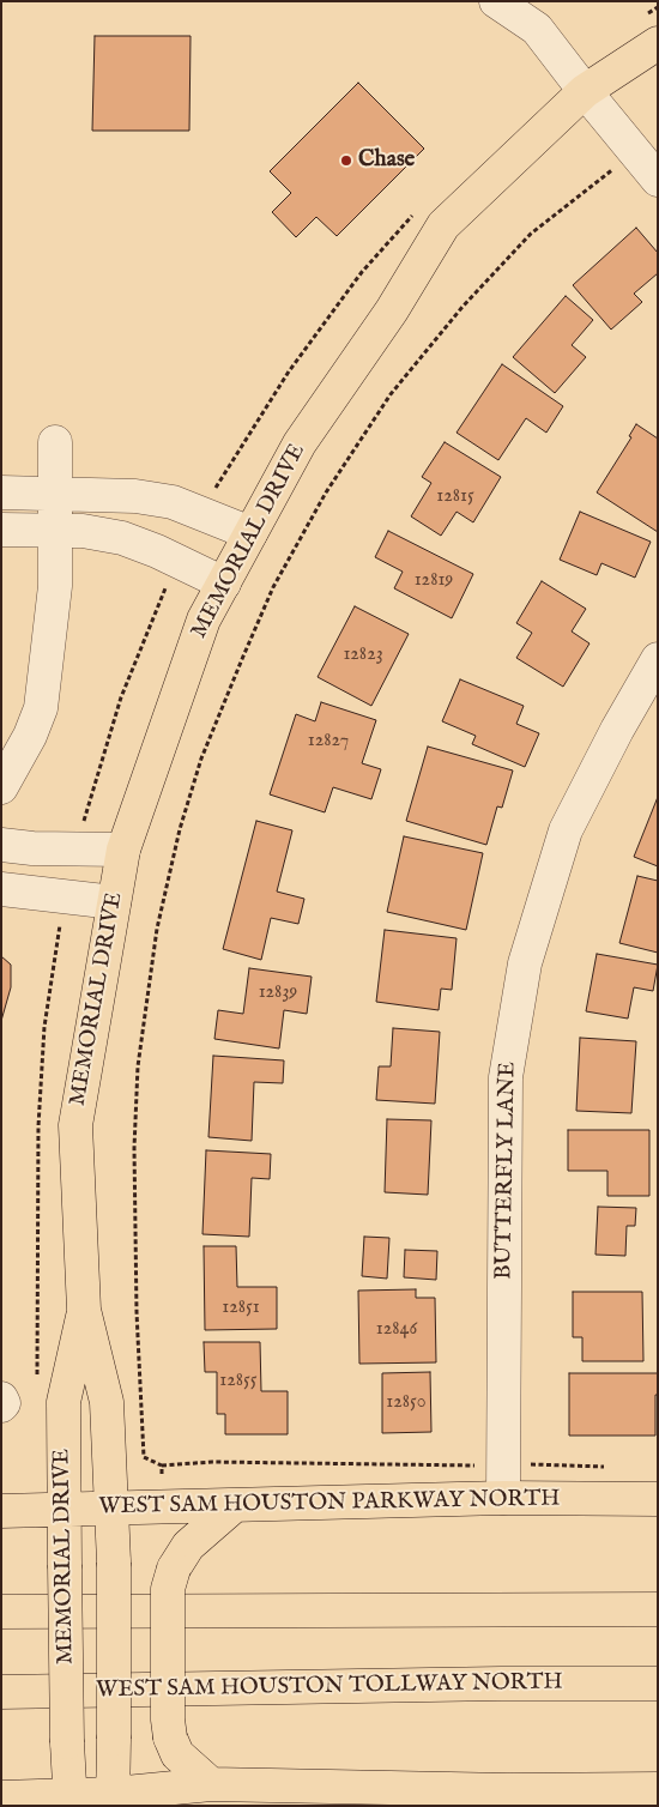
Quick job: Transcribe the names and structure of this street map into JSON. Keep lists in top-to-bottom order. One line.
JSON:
{"streets":{"main road":["MEMORIAL DRIVE","WEST SAM HOUSTON PARKWAY NORTH","WEST SAM HOUSTON TOLLWAY NORTH"],"street":["BUTTERFLY LANE"]},"crossings":[["MEMORIAL DRIVE","WEST SAM HOUSTON PARKWAY NORTH"],["BUTTERFLY LANE","WEST SAM HOUSTON PARKWAY NORTH"]],"places":["Chase"],"house_numbers":["12815","12819","12823","12827","12839","12851","12846","12855","12850"]}
